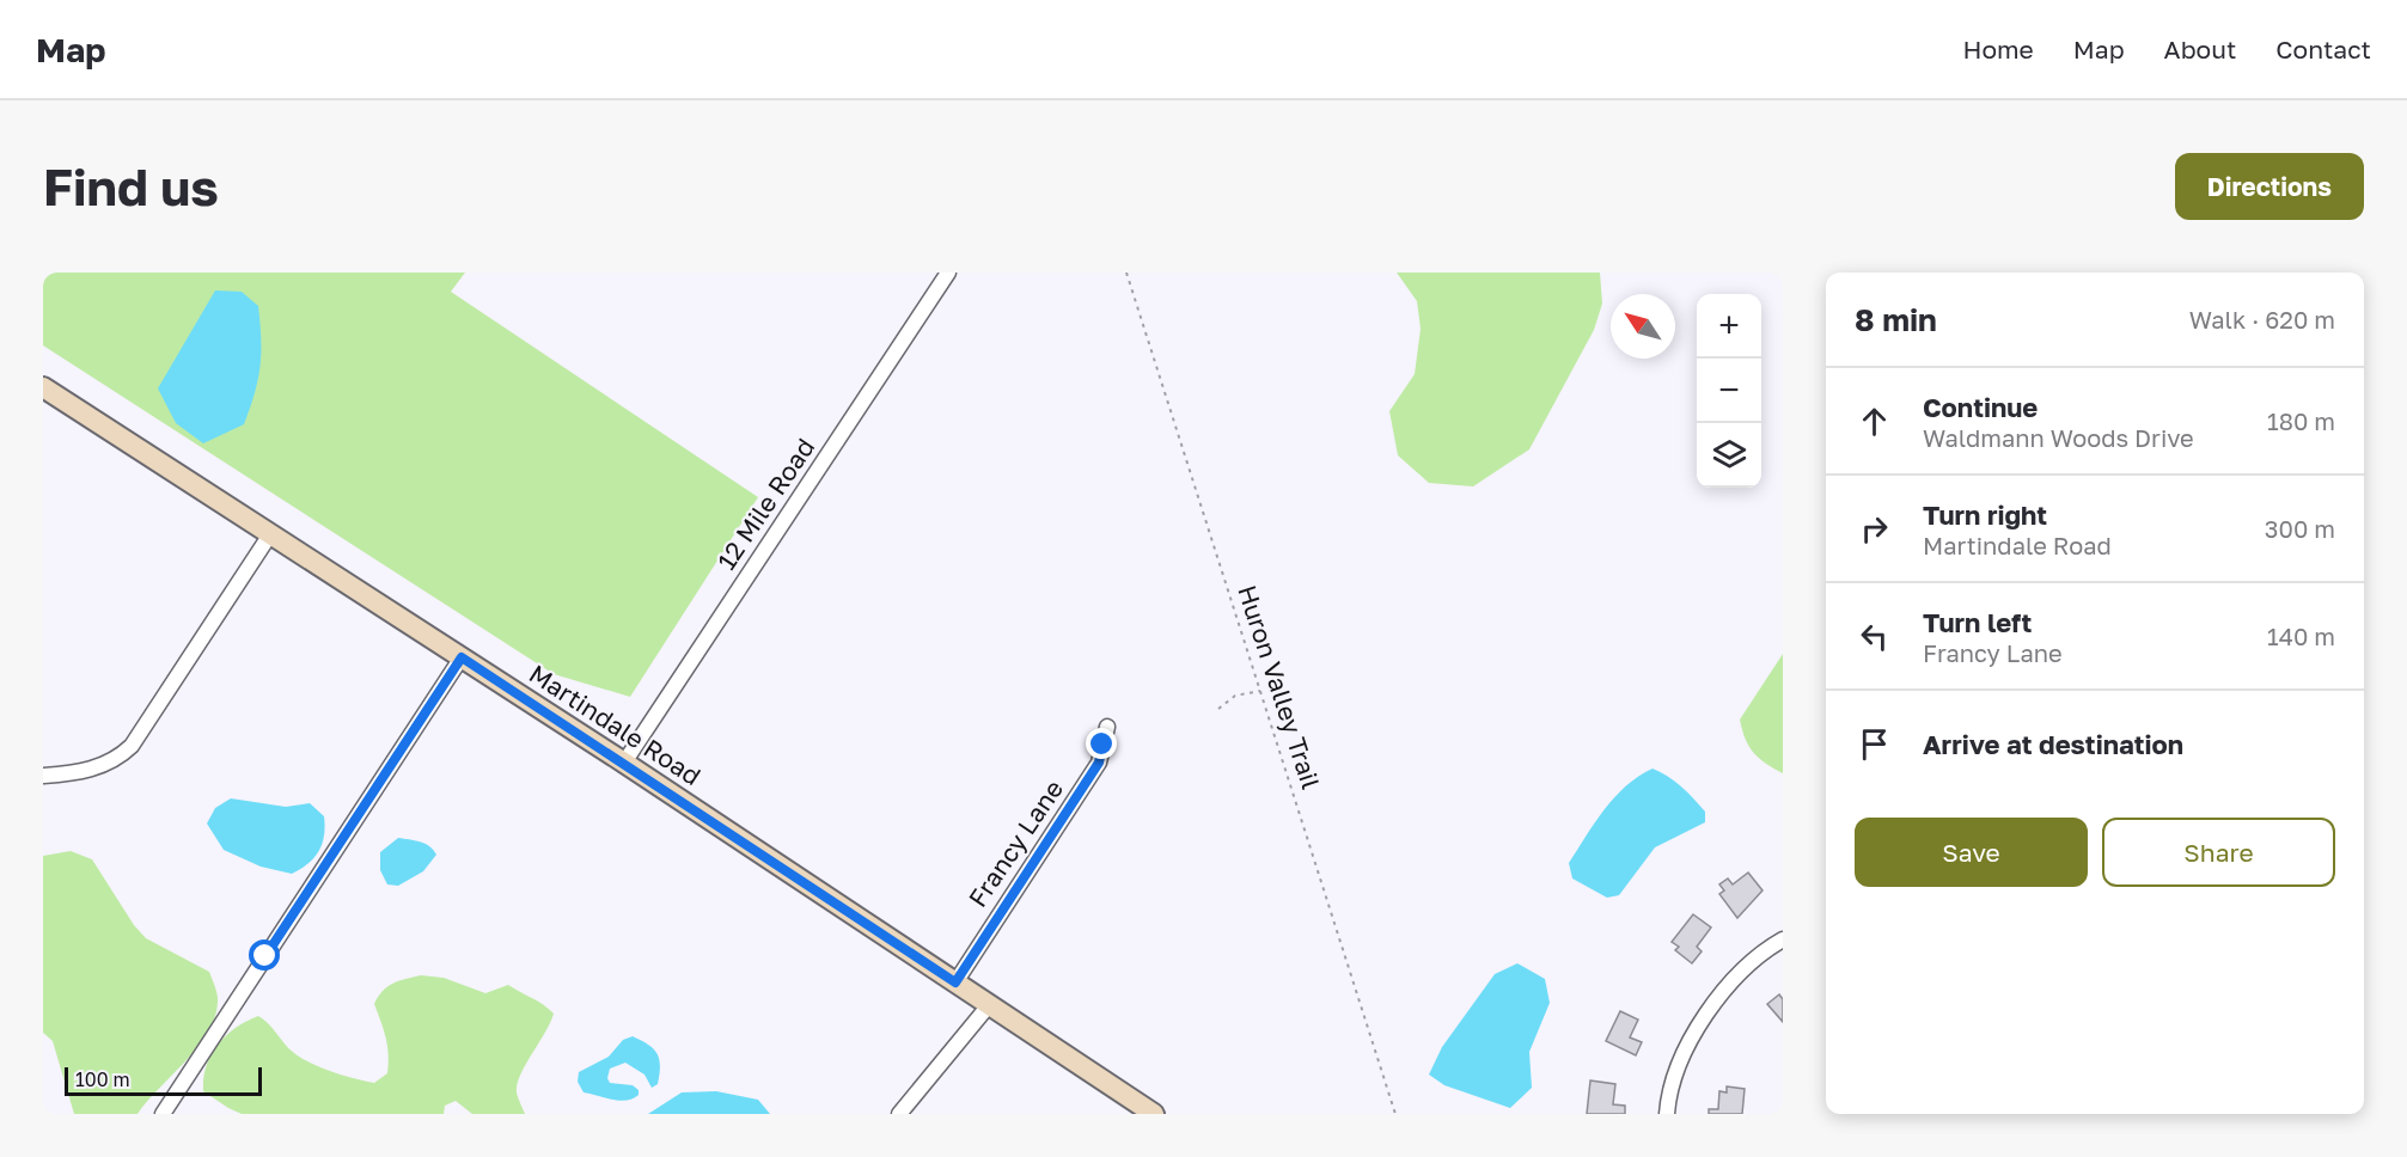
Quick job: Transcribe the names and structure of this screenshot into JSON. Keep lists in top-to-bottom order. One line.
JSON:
{"streets":{"street":["12 Mile Road","Martindale Road","Francy Lane"],"path":["Huron Valley Trail"]},"crossings":[["12 Mile Road","Martindale Road"],["Martindale Road","Francy Lane"]],"scale_bar":"100 m","north":"top left","page":{"header":"Map","nav":["Home","Map","About","Contact"],"buttons":["Directions",["Save","Share"]],"title":"Find us","heading":["8 min","Walk · 620 m"],"map_buttons":["+","−"],"list":[["Continue","Waldmann Woods Drive","180 m"],["Turn right","Martindale Road","300 m"],["Turn left","Francy Lane","140 m"],"Arrive at destination"],"scale":"100 m"}}
